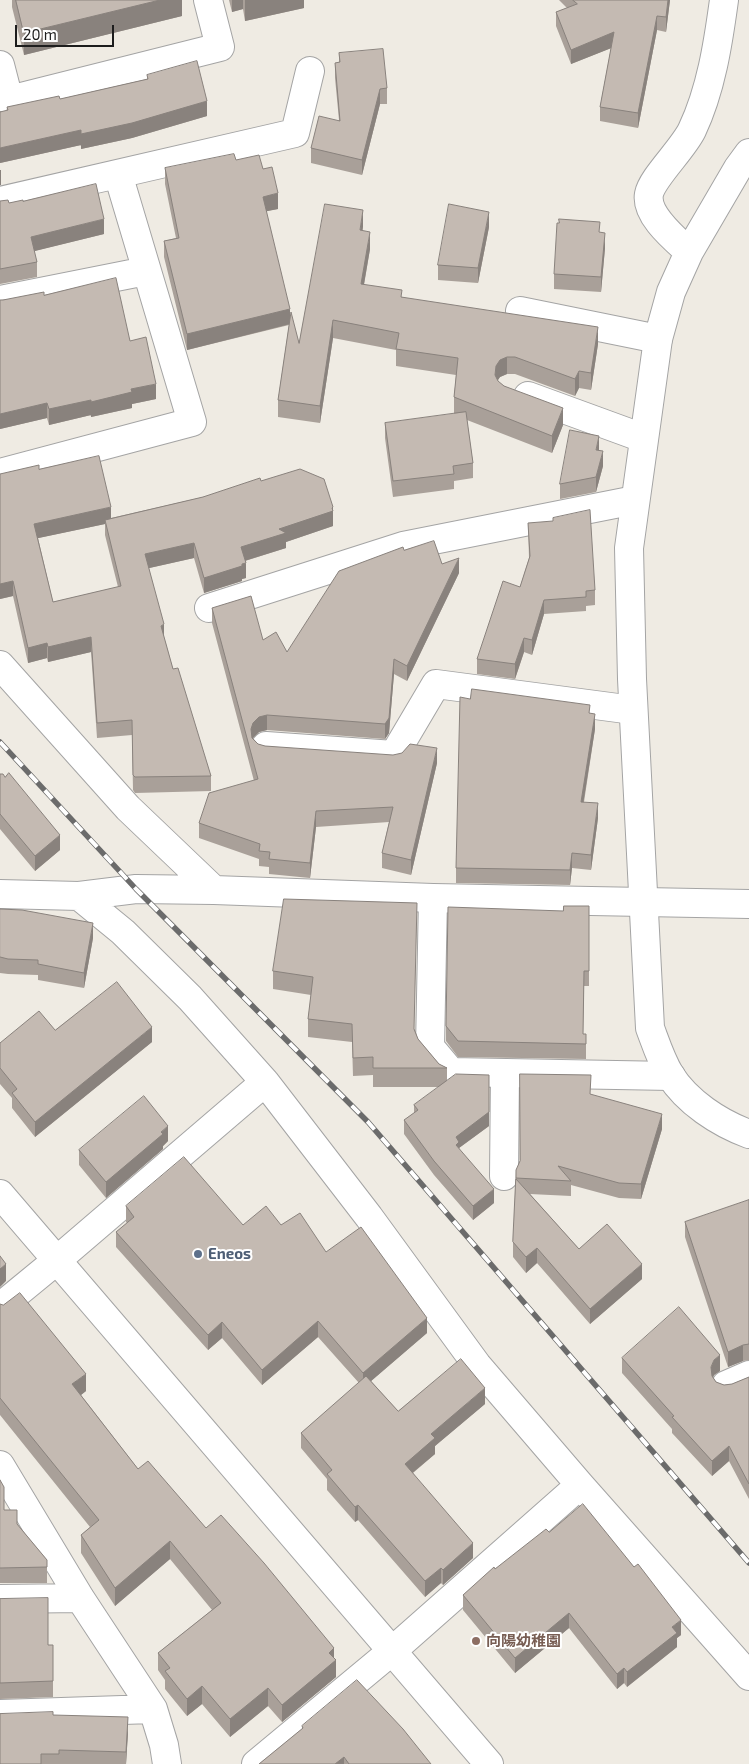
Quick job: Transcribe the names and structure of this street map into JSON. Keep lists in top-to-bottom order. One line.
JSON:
{"places":["Eneos","向陽幼稚園"],"scale_bar":"20 m"}
